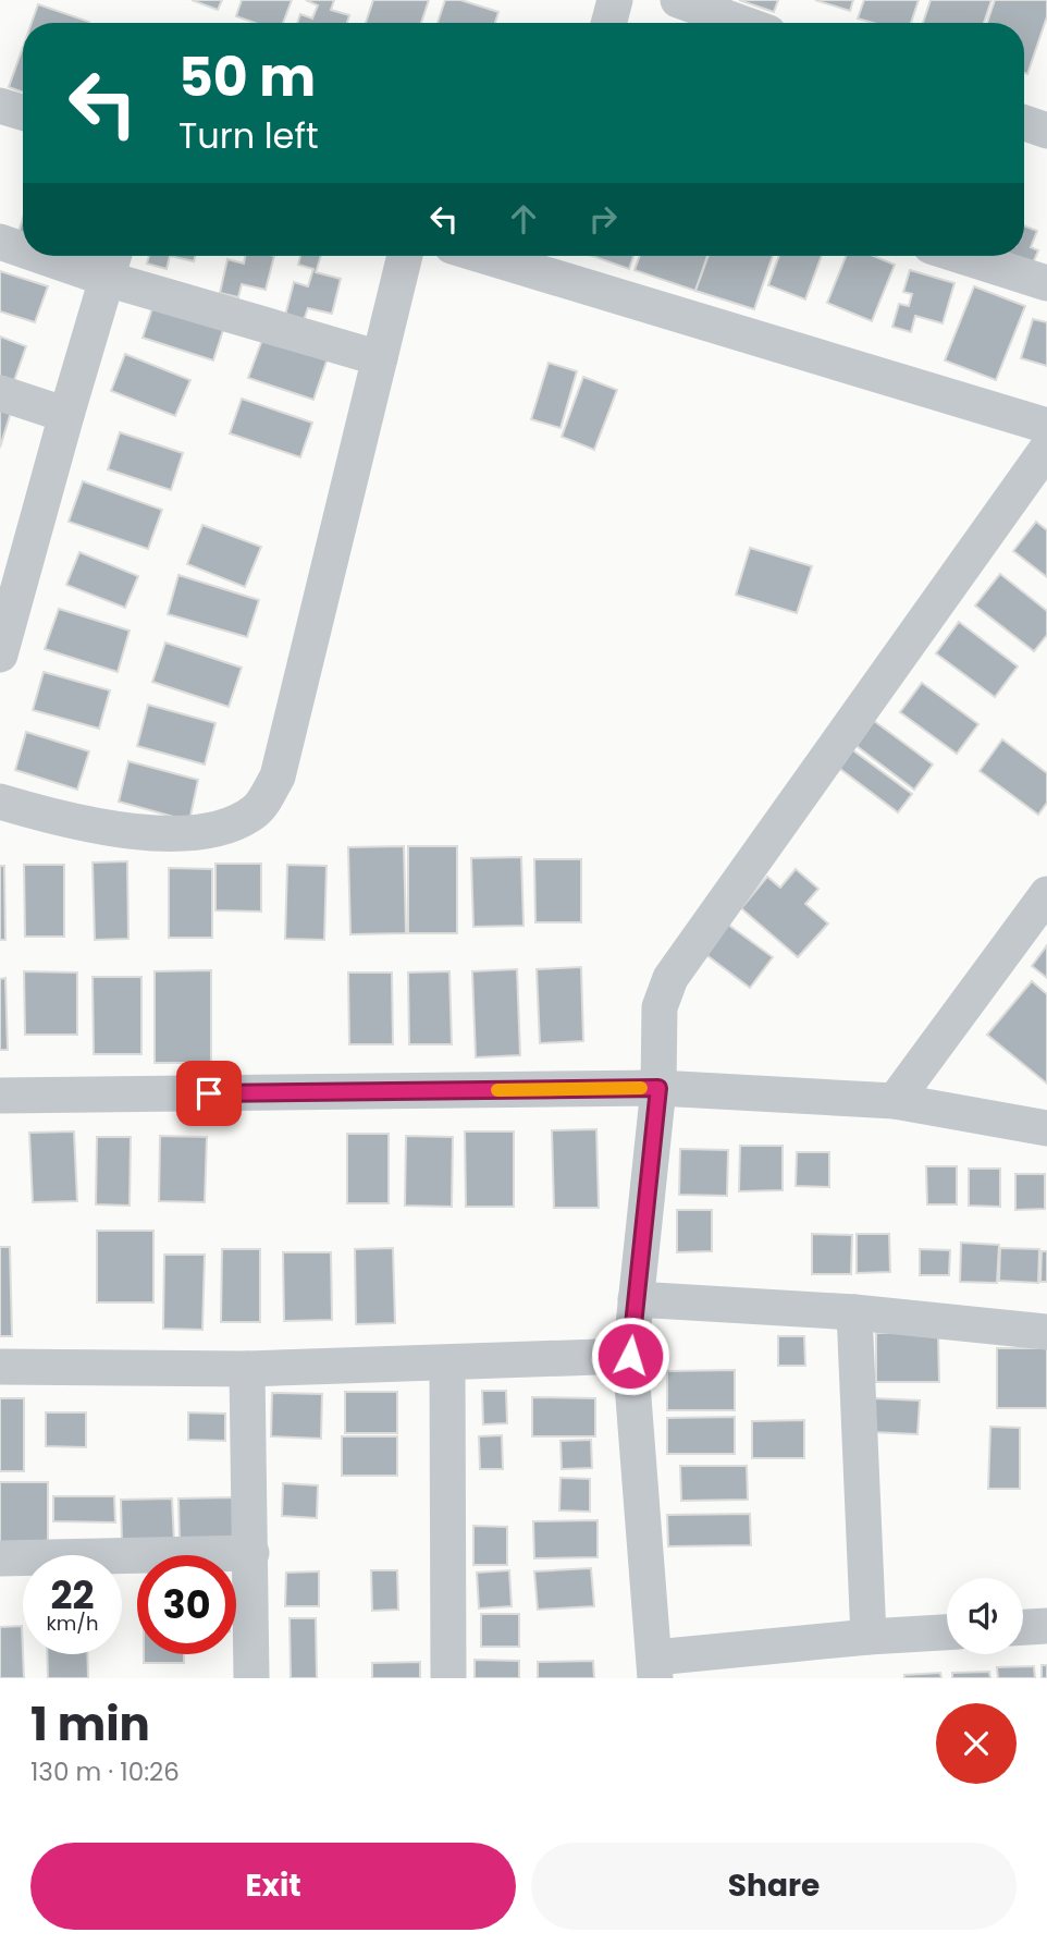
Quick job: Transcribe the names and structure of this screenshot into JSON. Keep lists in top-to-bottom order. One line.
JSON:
{"page":{"turn":["50 m","Turn left"],"speed":"22 km/h","limit":"30","heading":["1 min","130 m · 10:26"],"buttons":["Exit","Share"]}}
